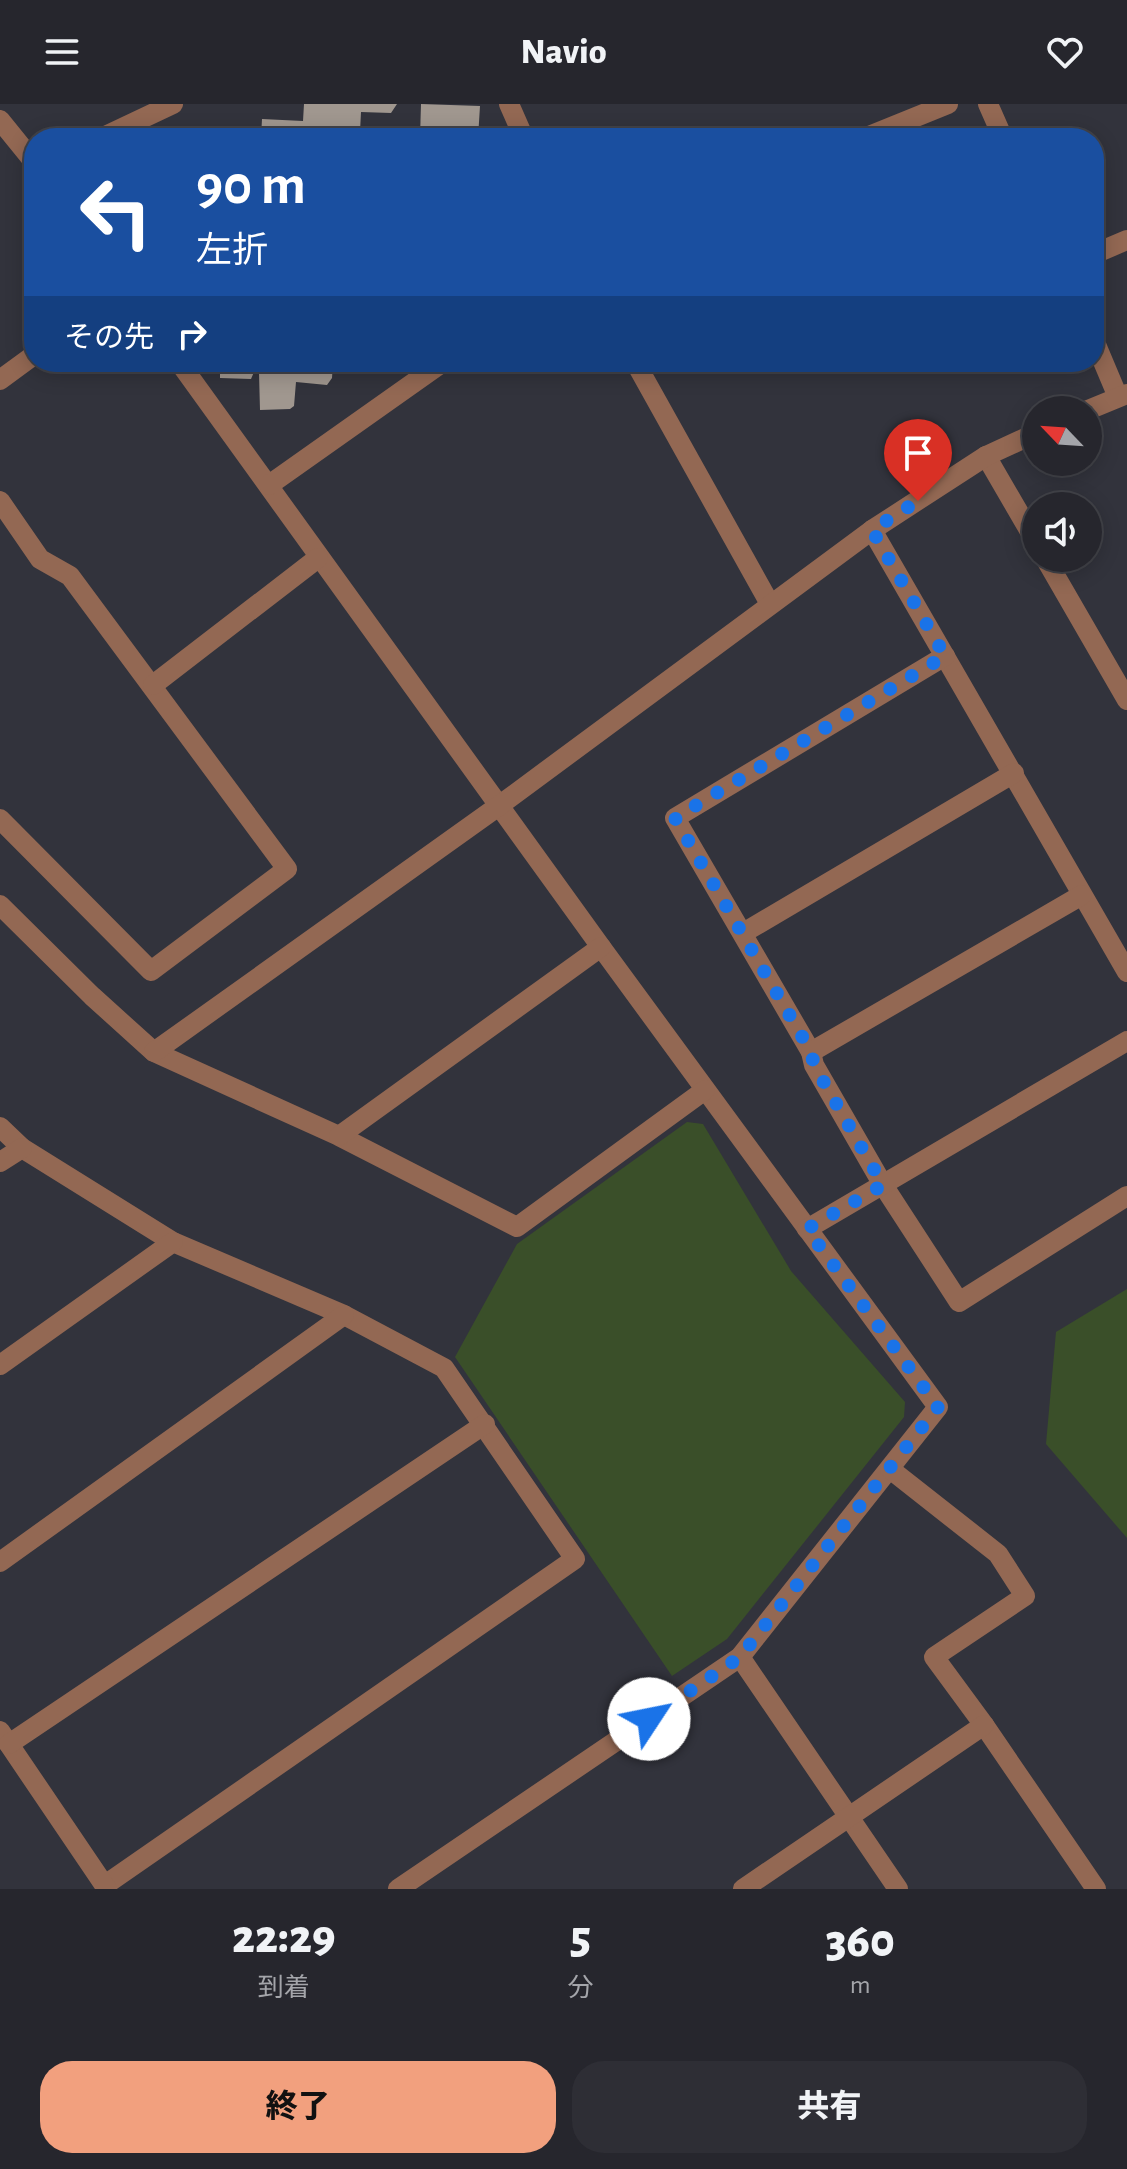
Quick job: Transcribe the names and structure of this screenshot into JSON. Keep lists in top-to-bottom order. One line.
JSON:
{"north":"top left","page":{"header":"Navio","turn":["90 m","左折"],"then":"その先","eta":["22:29","到着","5","分","360","m"],"buttons":["終了","共有"]}}
